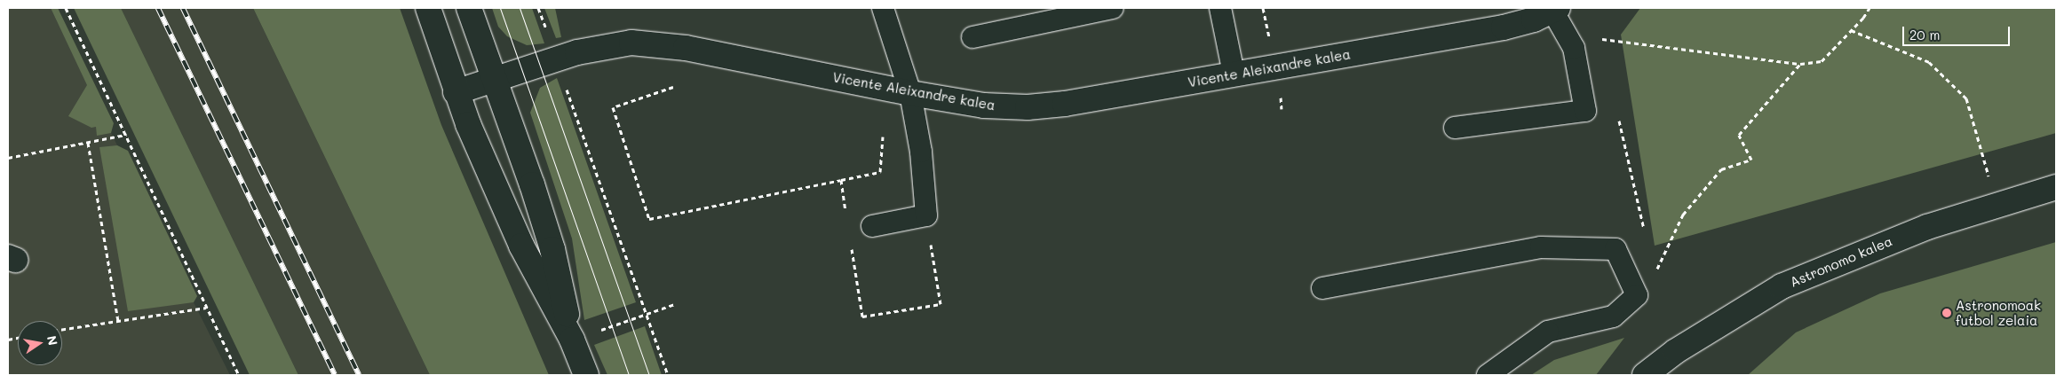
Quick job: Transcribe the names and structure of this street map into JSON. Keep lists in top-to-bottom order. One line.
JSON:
{"streets":{"street":["Vicente Aleixandre kalea","Astronomo kalea"]},"places":["Astronomoak futbol zelaia"],"scale_bar":"20 m","north":"right"}
